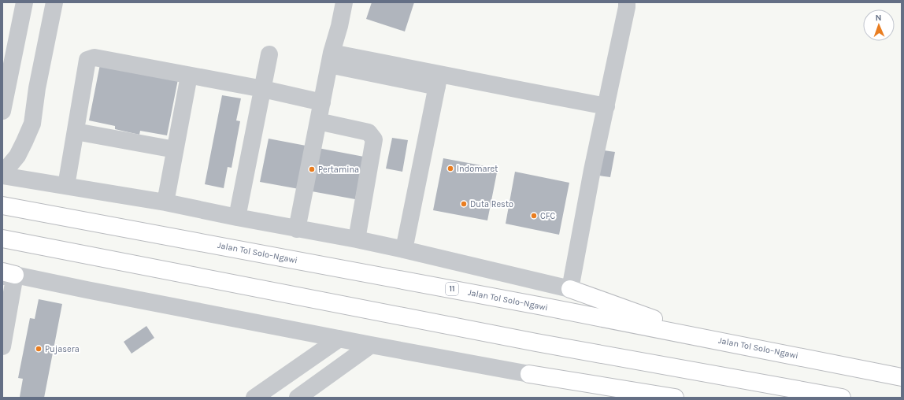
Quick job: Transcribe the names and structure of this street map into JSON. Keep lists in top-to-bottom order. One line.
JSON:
{"streets":{"highway":["Jalan Tol Solo–Ngawi","11"]},"places":["Indomaret","Pertamina","Duta Resto","CFC","Pujasera"],"north":"top"}
